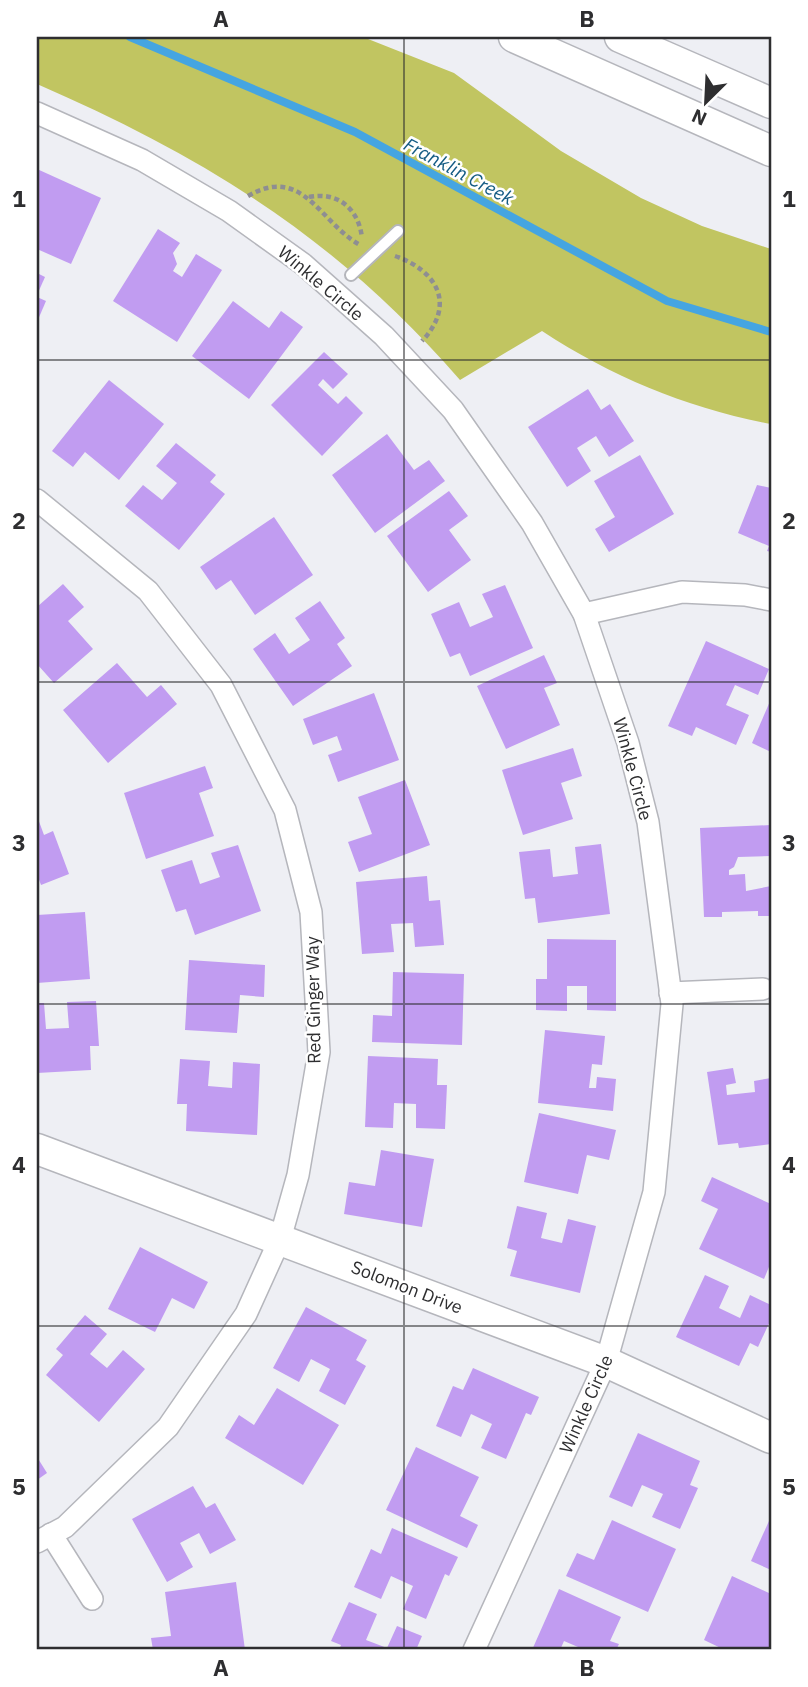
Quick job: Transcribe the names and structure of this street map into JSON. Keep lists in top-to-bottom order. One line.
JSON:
{"streets":{"street":["Winkle Circle","Red Ginger Way","Solomon Drive"]},"crossings":[["Winkle Circle","Solomon Drive"],["Red Ginger Way","Solomon Drive"]],"water":["Franklin Creek"],"north":"bottom left","grid":{"columns":["A","B"],"rows":["1","2","3","4","5"]}}
